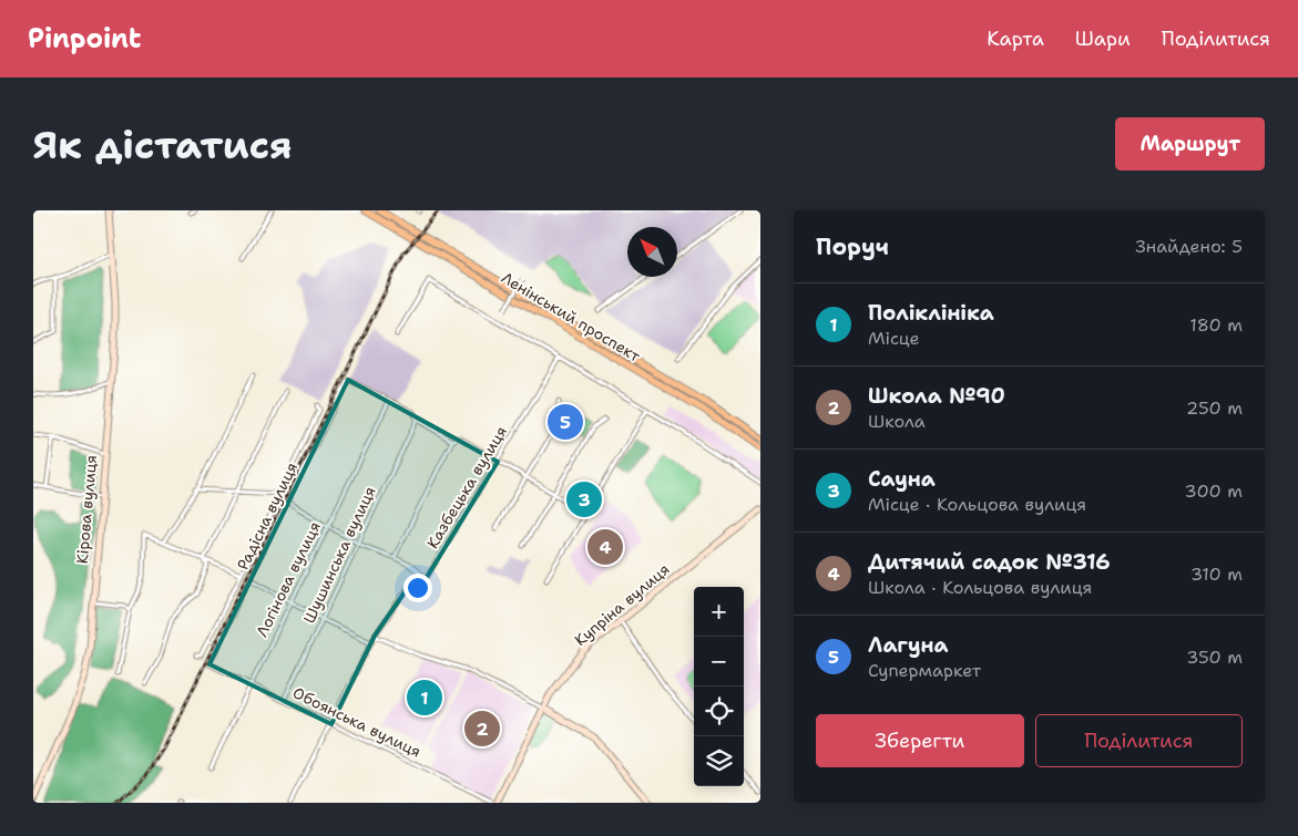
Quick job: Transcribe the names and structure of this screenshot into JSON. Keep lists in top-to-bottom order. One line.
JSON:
{"streets":{"main road":["Ленінський проспект","Кірова вулиця","Купріна вулиця"],"street":["Казбецька вулиця","Радісна вулиця","Шушинська вулиця","Логінова вулиця","Обоянська вулиця"]},"crossings":[["Радісна вулиця","Логінова вулиця"],["Радісна вулиця","Обоянська вулиця"],["Шушинська вулиця","Обоянська вулиця"],["Логінова вулиця","Обоянська вулиця"],["Купріна вулиця","Обоянська вулиця"]],"north":"top left","page":{"header":"Pinpoint","nav":["Карта","Шари","Поділитися"],"buttons":["Маршрут",["Зберегти","Поділитися"]],"title":"Як дістатися","heading":["Поруч","Знайдено: 5"],"list":[{"mark":"1","name":"Поліклініка","note":"Місце","value":"180 m"},{"mark":"2","name":"Школа №90","note":"Школа","value":"250 m"},{"mark":"3","name":"Сауна","note":"Місце · Кольцова вулиця","value":"300 m"},{"mark":"4","name":"Дитячий садок №316","note":"Школа · Кольцова вулиця","value":"310 m"},{"mark":"5","name":"Лагуна","note":"Супермаркет","value":"350 m"}],"pins":["5","3","4","1","2"],"map_buttons":["+","−"]}}
